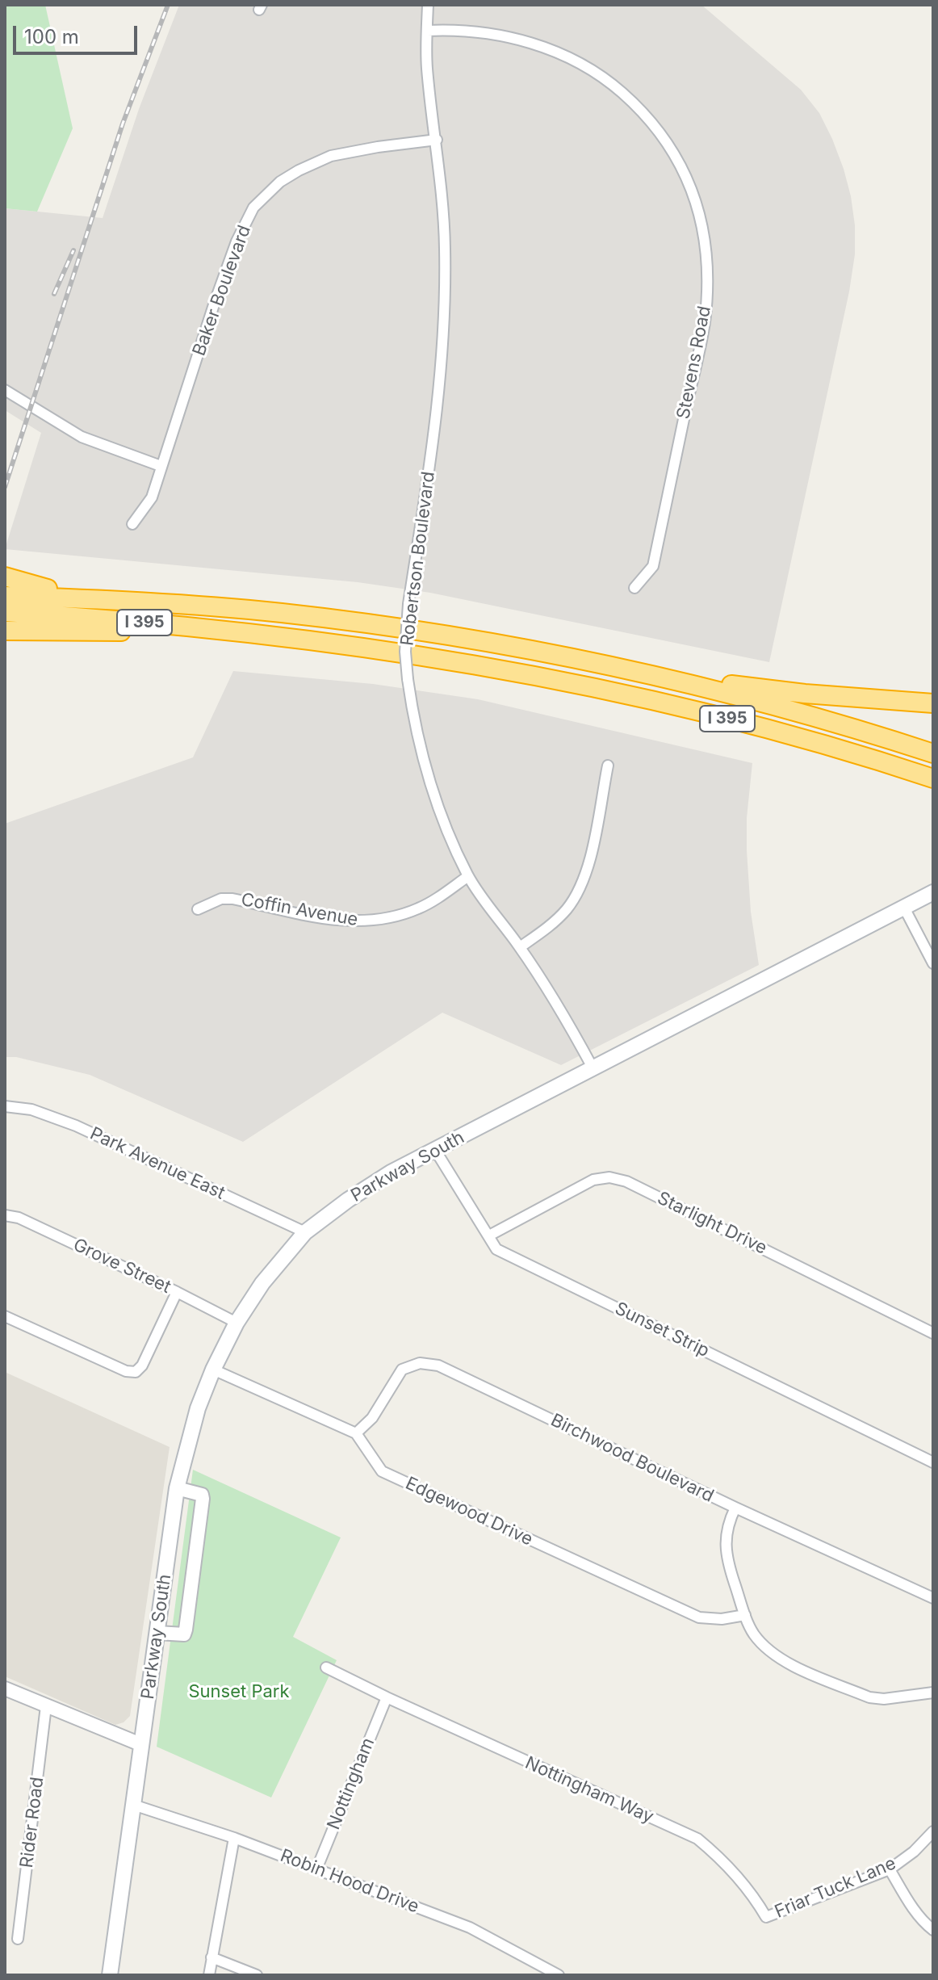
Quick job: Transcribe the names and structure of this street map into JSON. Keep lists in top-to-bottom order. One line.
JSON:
{"streets":{"highway":["I 395"],"main road":["Parkway South"],"street":["Baker Boulevard","Stevens Road","Robertson Boulevard","Coffin Avenue","Park Avenue East","Starlight Drive","Grove Street","Sunset Strip","Birchwood Boulevard","Edgewood Drive","Nottingham","Nottingham Way","Rider Road","Robin Hood Drive","Friar Tuck Lane"]},"crossings":[["Baker Boulevard","Robertson Boulevard"],["Stevens Road","Robertson Boulevard"],["Robertson Boulevard","Coffin Avenue"],["Robertson Boulevard","Parkway South"],["Park Avenue East","Parkway South"],["Parkway South","Grove Street"],["Parkway South","Sunset Strip"],["Parkway South","Robin Hood Drive"],["Starlight Drive","Sunset Strip"],["Birchwood Boulevard","Edgewood Drive"],["Nottingham","Nottingham Way"],["Nottingham","Robin Hood Drive"],["Nottingham Way","Friar Tuck Lane"]],"parks":["Sunset Park"],"scale_bar":"100 m"}
